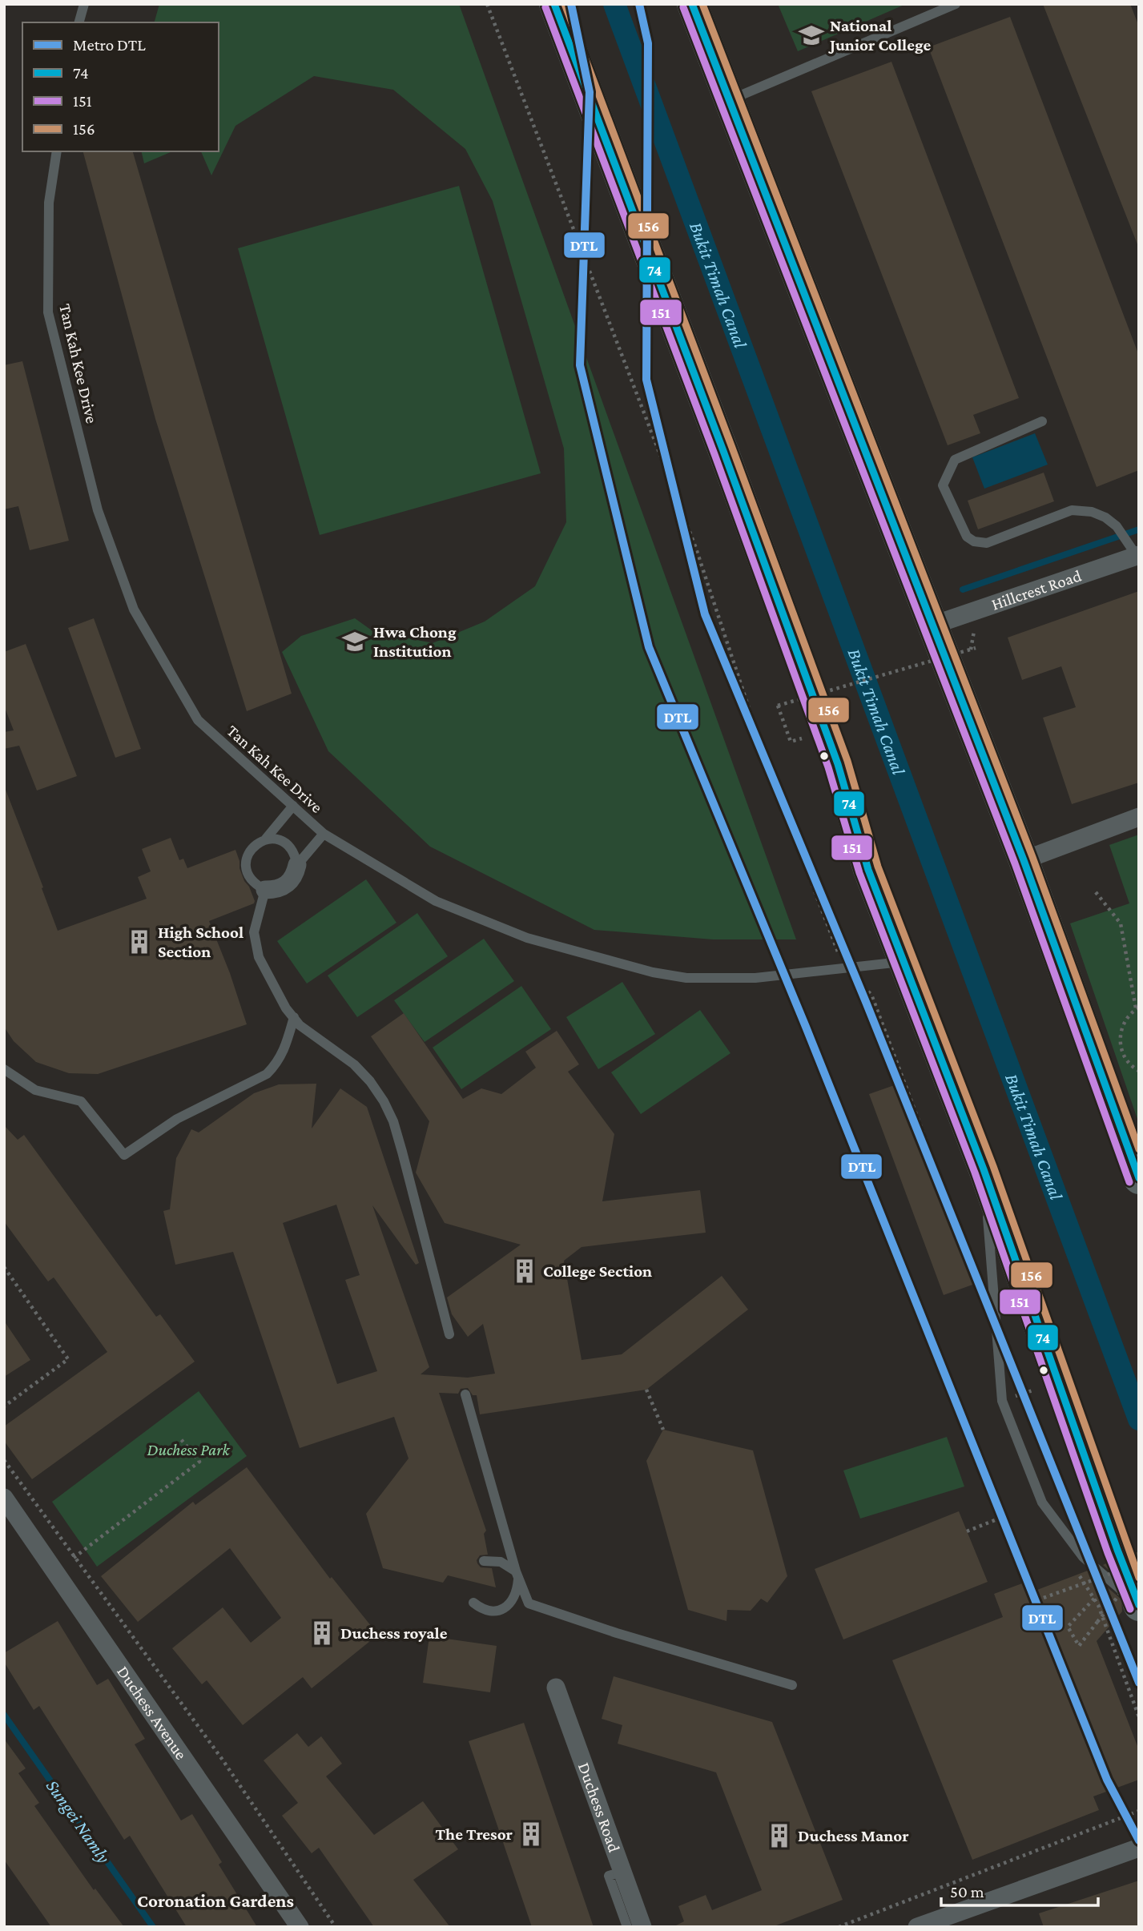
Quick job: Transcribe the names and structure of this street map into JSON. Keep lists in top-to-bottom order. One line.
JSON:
{"streets":{"street":["Hillcrest Road","Duchess Avenue","Duchess Road"],"lane":["Tan Kah Kee Drive"]},"districts":["Coronation Gardens"],"water":["Bukit Timah Canal","Sungei Namly"],"parks":["Duchess Park"],"places":{"school or university":["National Junior College","Hwa Chong Institution"],"building":["High School Section","College Section","Duchess royale","The Tresor","Duchess Manor"]},"lines":["metro line DTL","transit line 74","transit line 156","transit line 151"],"legend":["Metro DTL","74","151","156"],"scale_bar":"50 m"}
